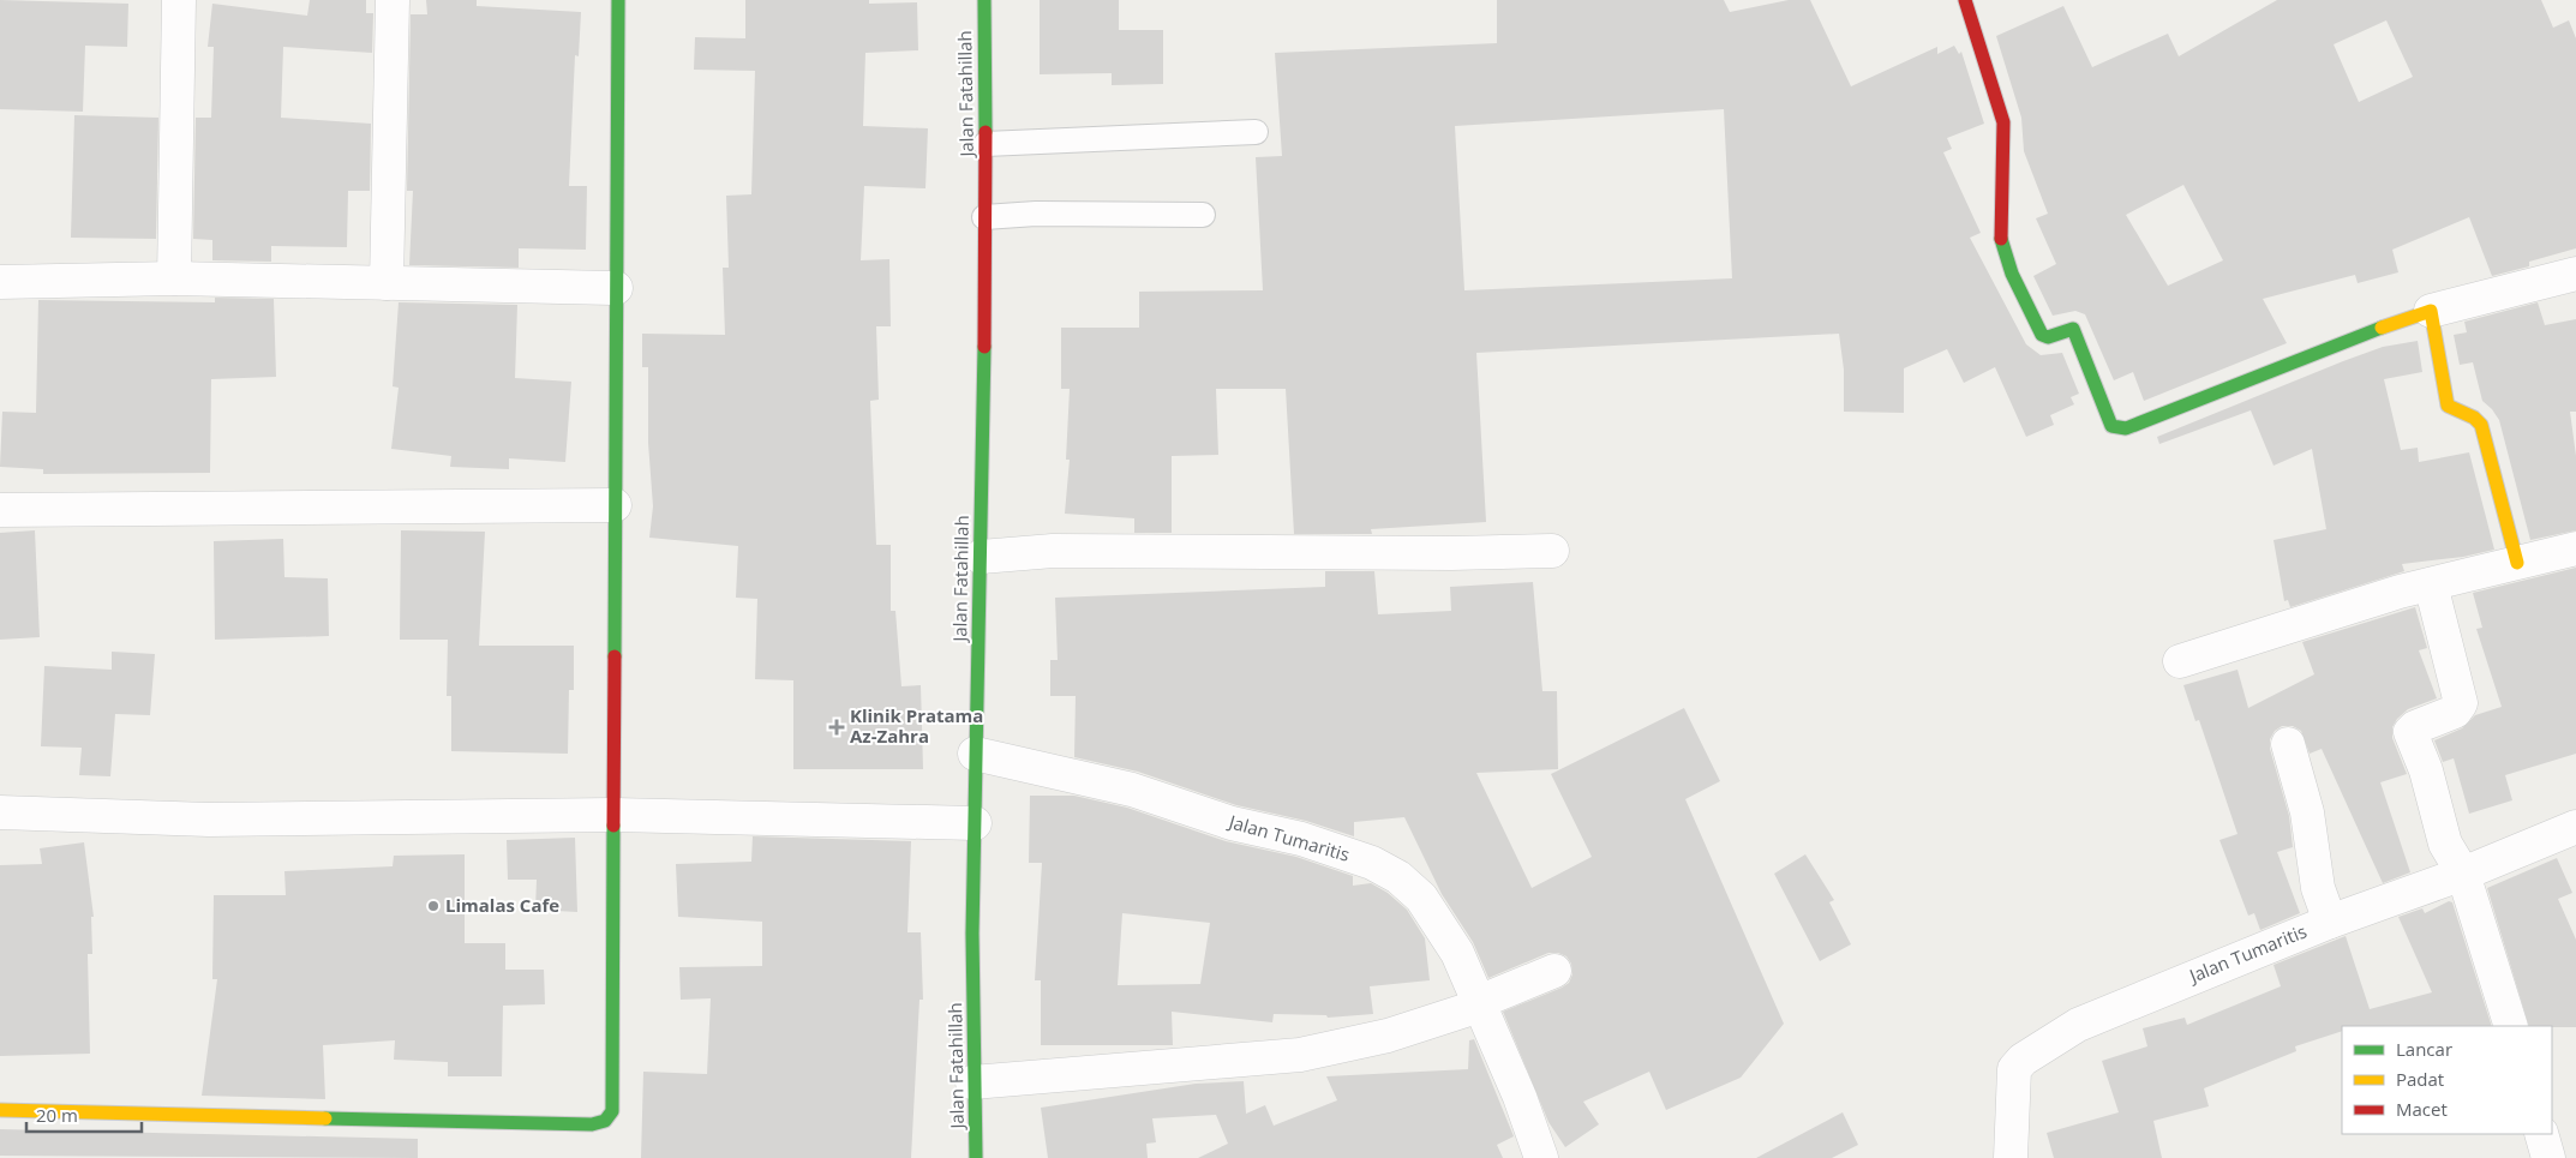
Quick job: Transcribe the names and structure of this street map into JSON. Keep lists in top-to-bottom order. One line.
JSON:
{"streets":{"street":["Jalan Fatahillah","Jalan Tumaritis"]},"crossings":[["Jalan Fatahillah","Jalan Tumaritis"]],"places":{"health":["Klinik Pratama Az-Zahra"],"other":["Limalas Cafe"]},"legend":["Lancar","Padat","Macet"],"scale_bar":"20 m"}
